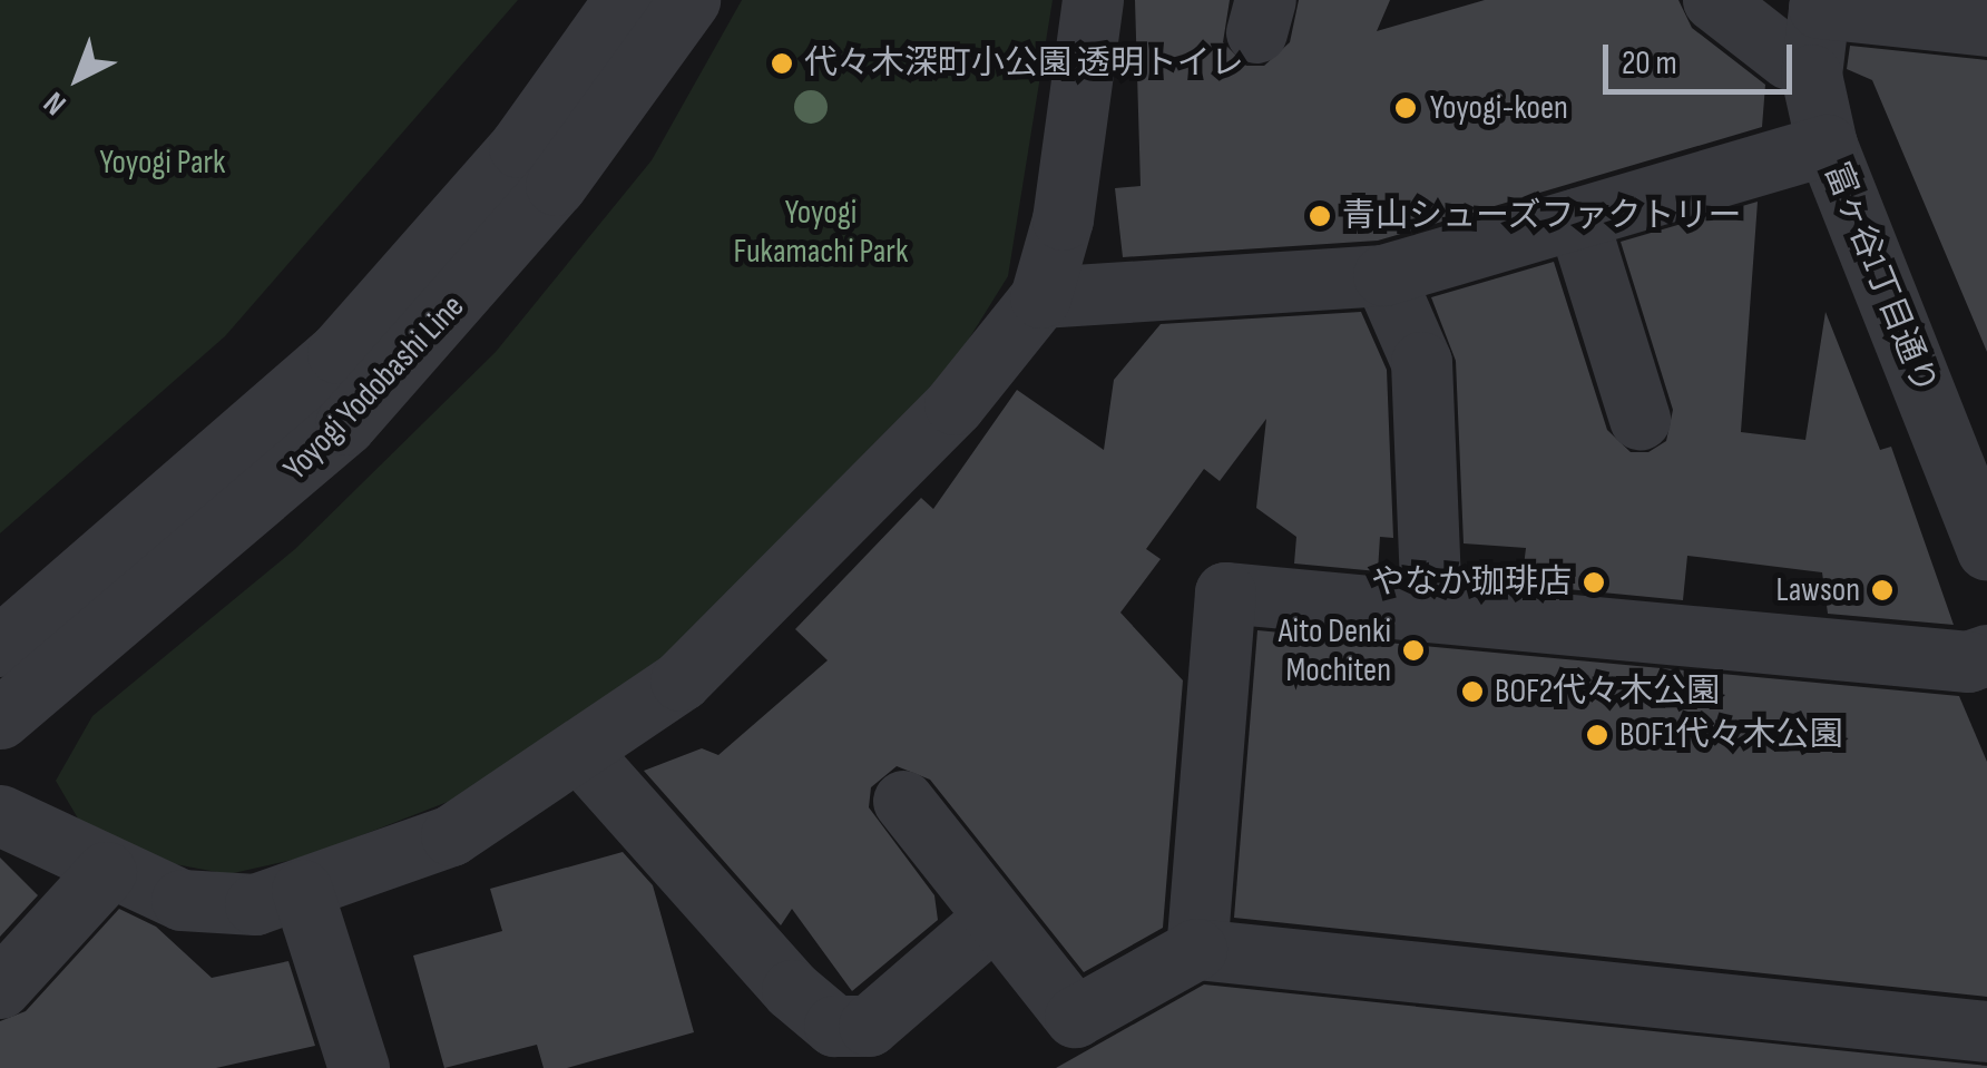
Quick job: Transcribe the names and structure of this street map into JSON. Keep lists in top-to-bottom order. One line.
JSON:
{"streets":{"street":["富ヶ谷1丁目通り","Yoyogi Yodobashi Line"]},"parks":["Yoyogi Park","Yoyogi Fukamachi Park"],"places":["代々木深町小公園 透明トイレ","Yoyogi-koen","青山シューズファクトリー","やなか珈琲店","Lawson","Aito Denki Mochiten","BOF2代々木公園","BOF1代々木公園"],"scale_bar":"20 m","north":"bottom left"}
